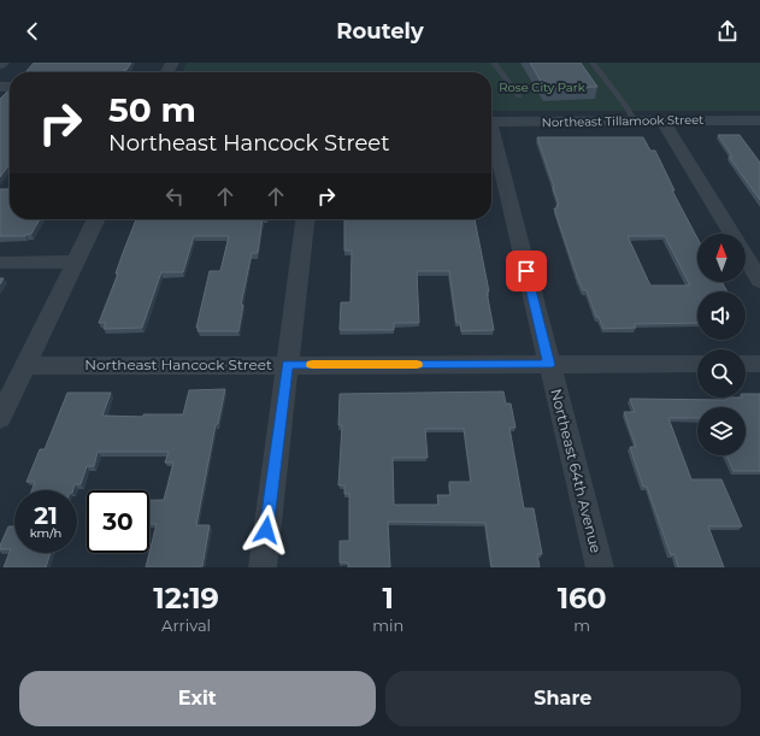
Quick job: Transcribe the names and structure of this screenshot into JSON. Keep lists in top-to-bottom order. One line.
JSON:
{"streets":{"street":["Northeast Tillamook Street","Northeast Hancock Street","Northeast 64th Avenue"]},"crossings":[["Northeast Hancock Street","Northeast 64th Avenue"]],"parks":["Rose City Park"],"north":"top","page":{"header":"Routely","turn":["50 m","Northeast Hancock Street"],"speed":"21 km/h","limit":"30","eta":["12:19","Arrival","1","min","160","m"],"buttons":["Exit","Share"]}}
